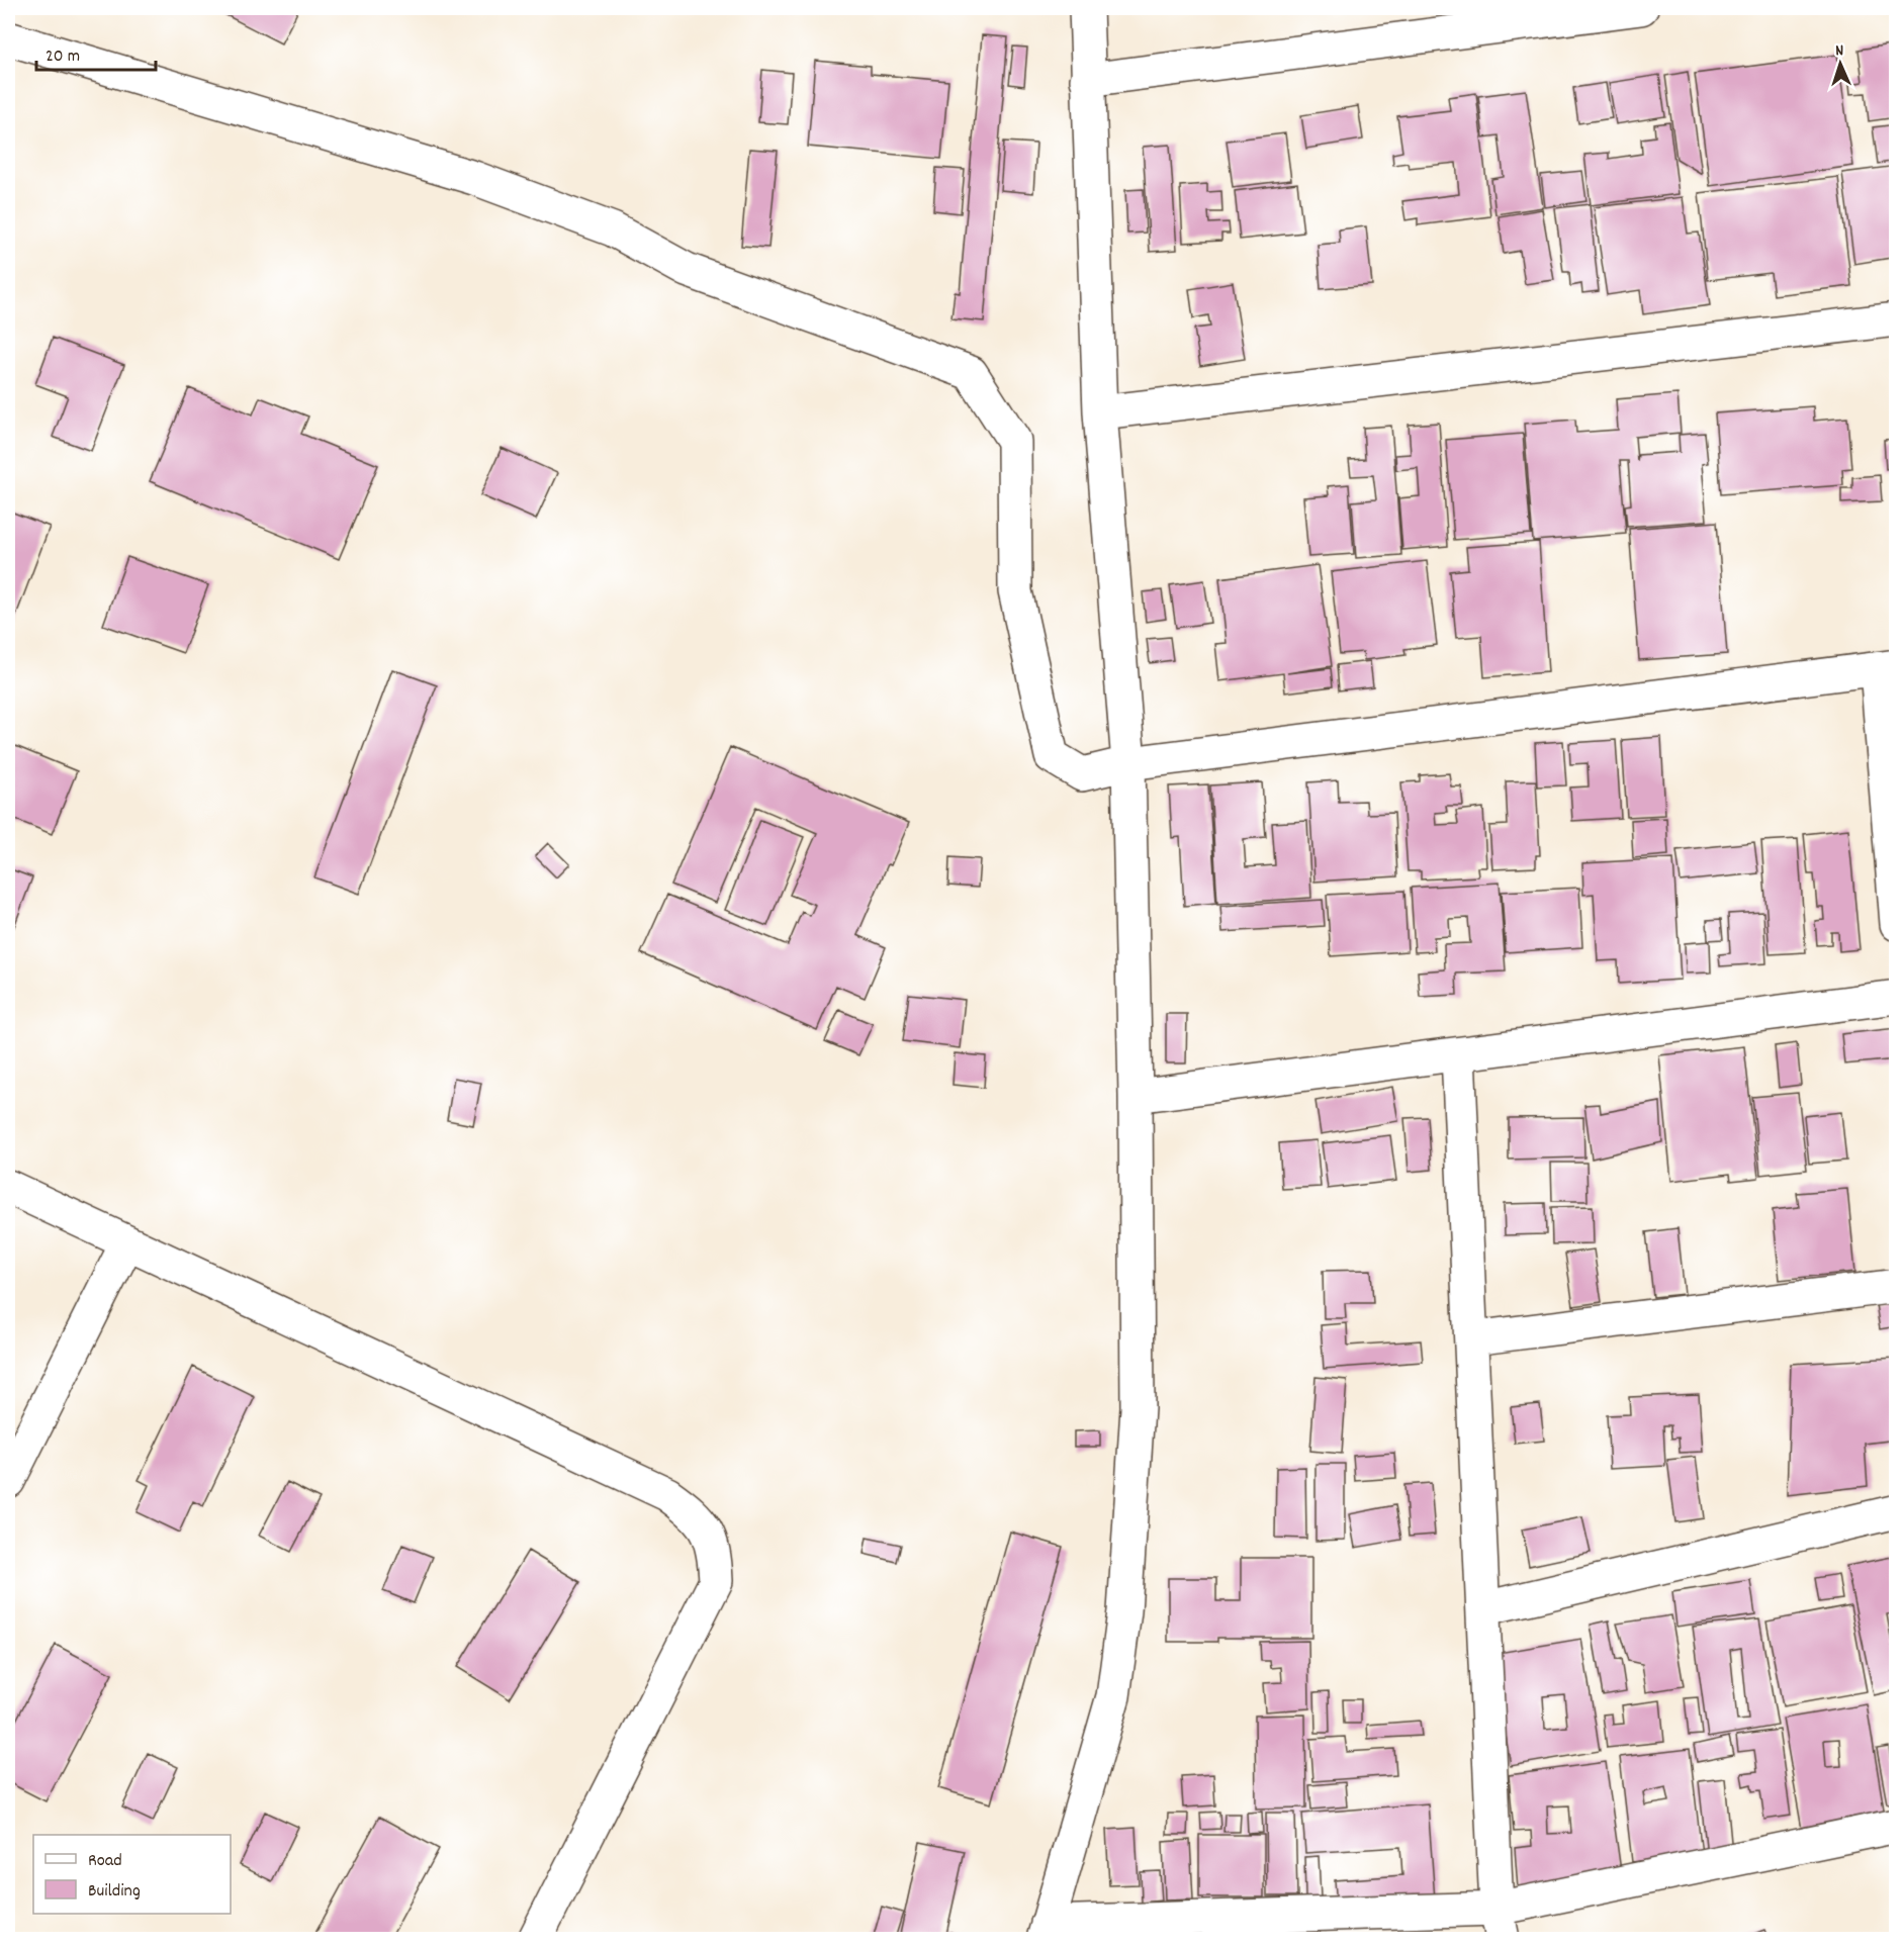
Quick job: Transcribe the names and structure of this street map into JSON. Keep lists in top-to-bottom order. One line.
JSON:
{"legend":["Road","Building"],"scale_bar":"20 m","north":"top"}
